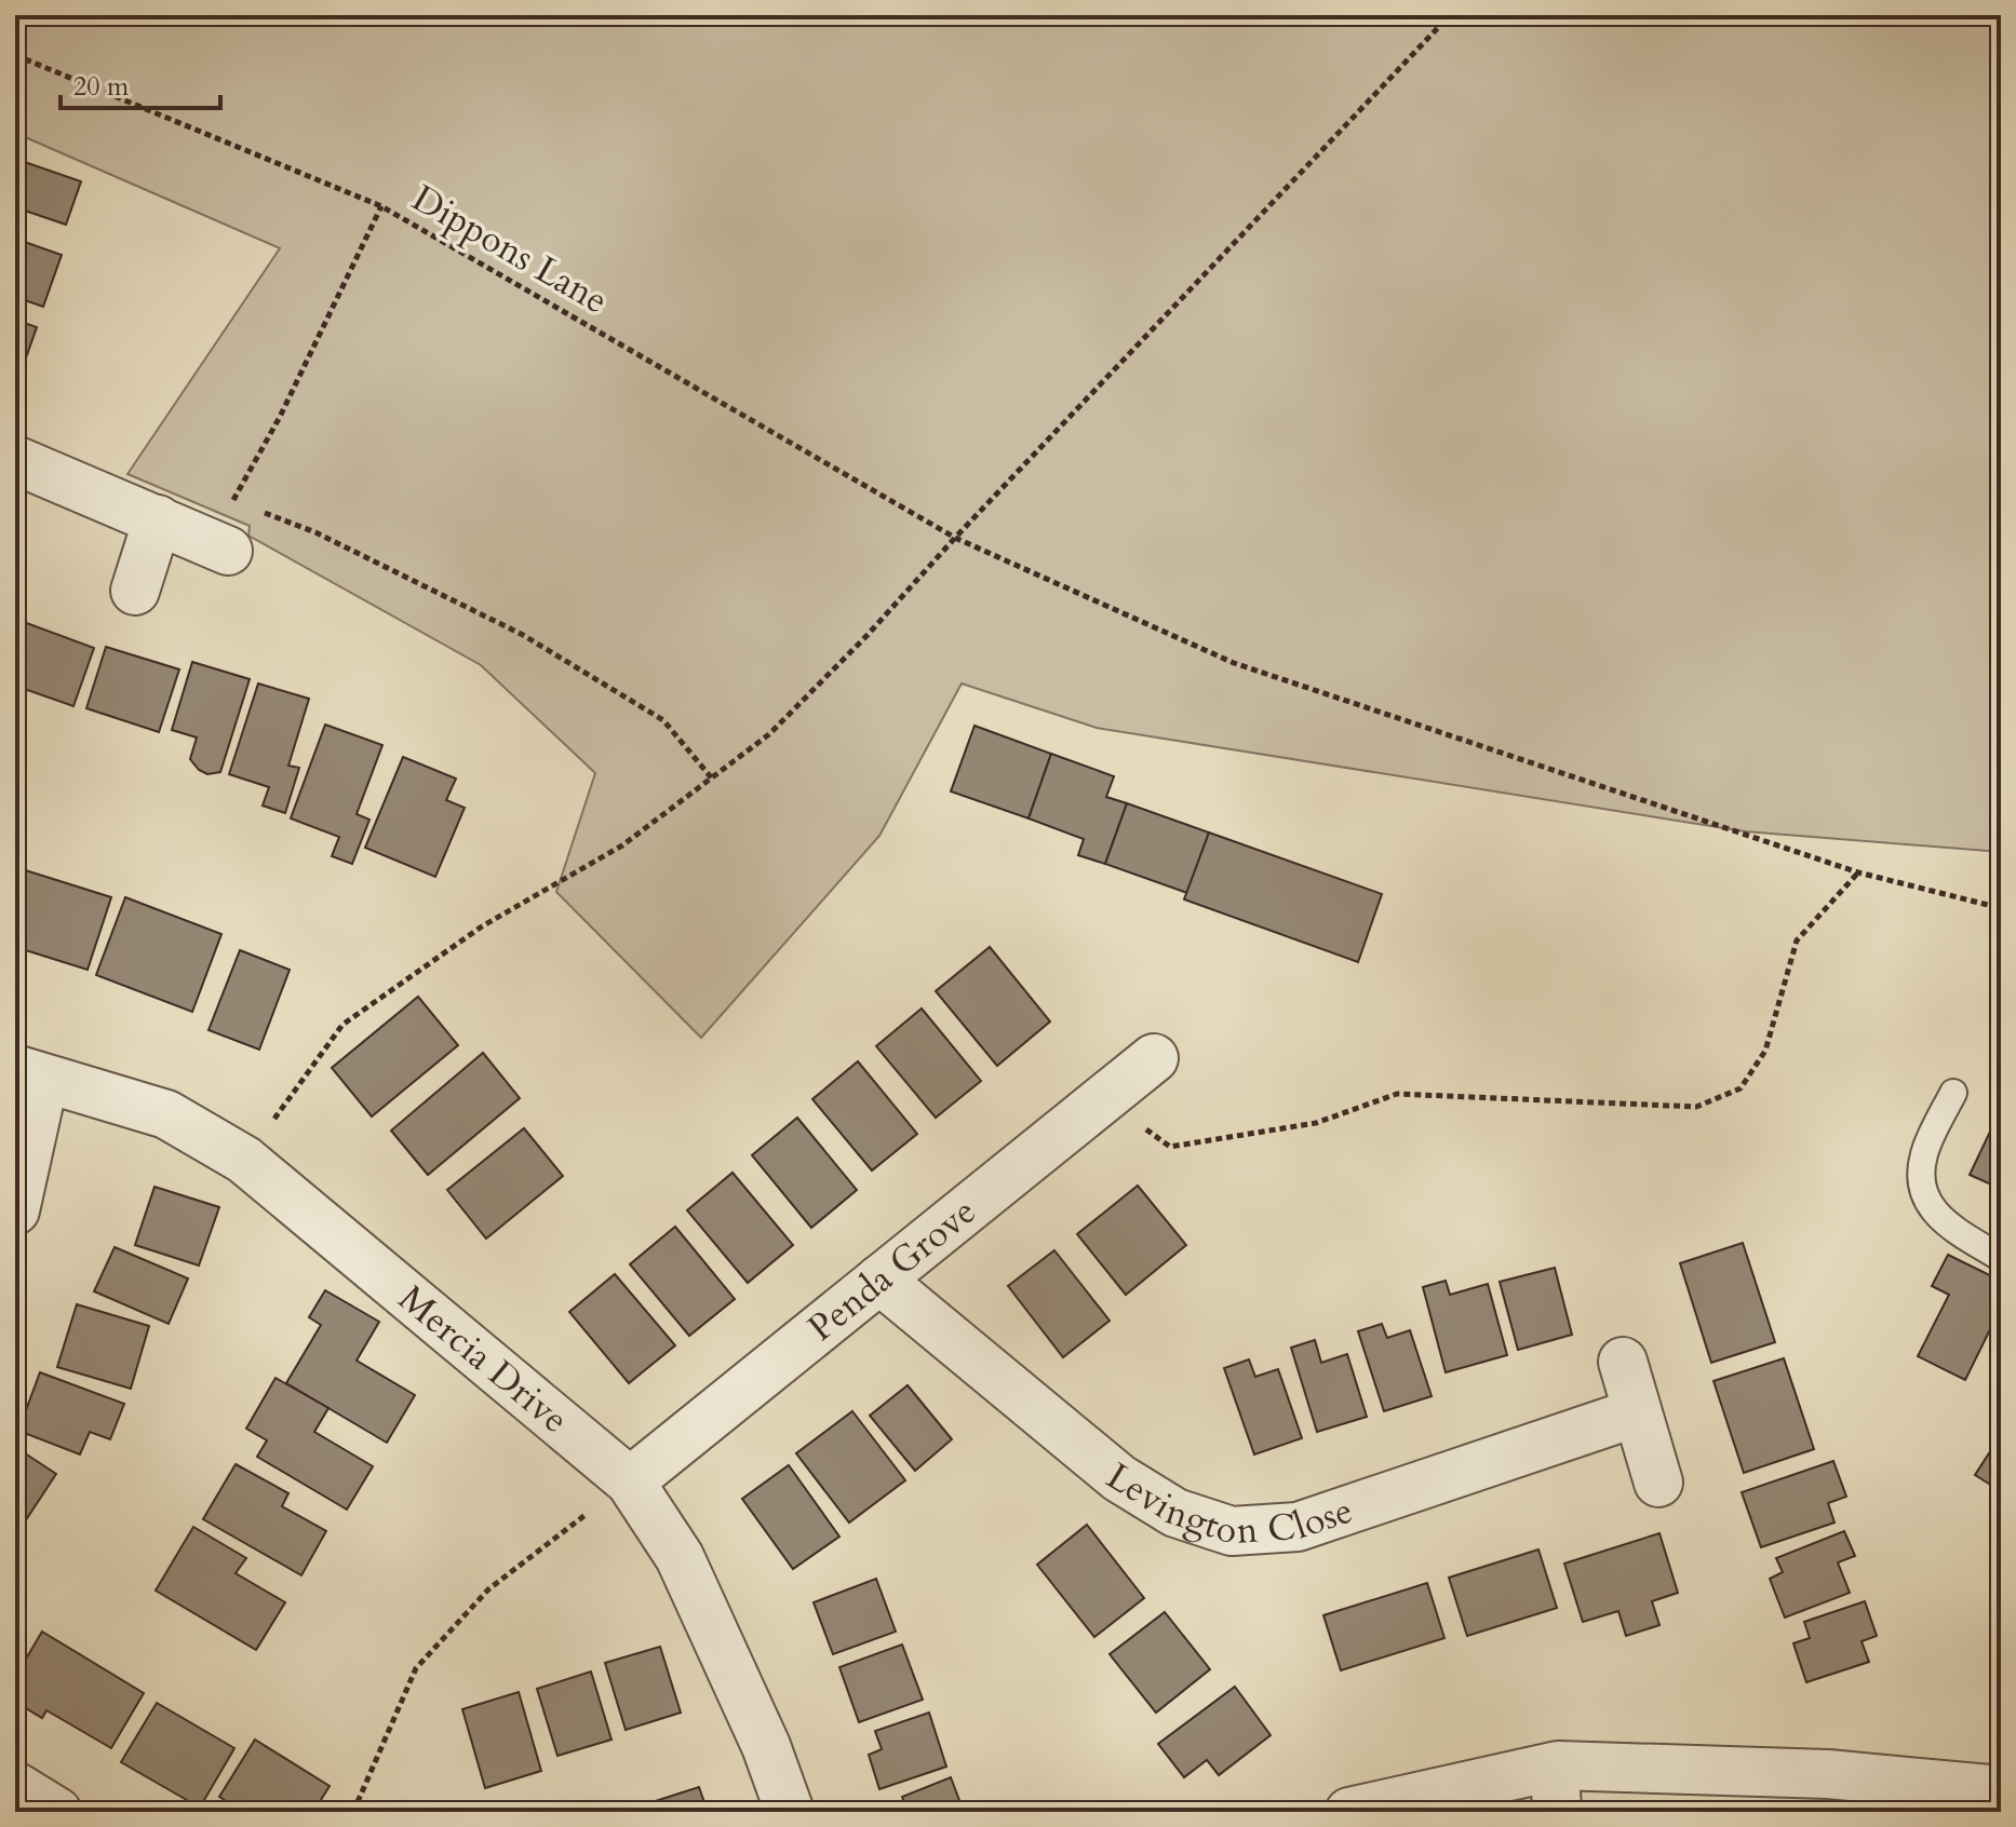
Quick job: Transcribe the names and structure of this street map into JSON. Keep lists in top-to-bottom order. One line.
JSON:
{"streets":{"street":["Penda Grove","Mercia Drive","Levington Close"],"path":["Dippons Lane"]},"crossings":[["Penda Grove","Mercia Drive"],["Penda Grove","Levington Close"]],"scale_bar":"20 m"}
